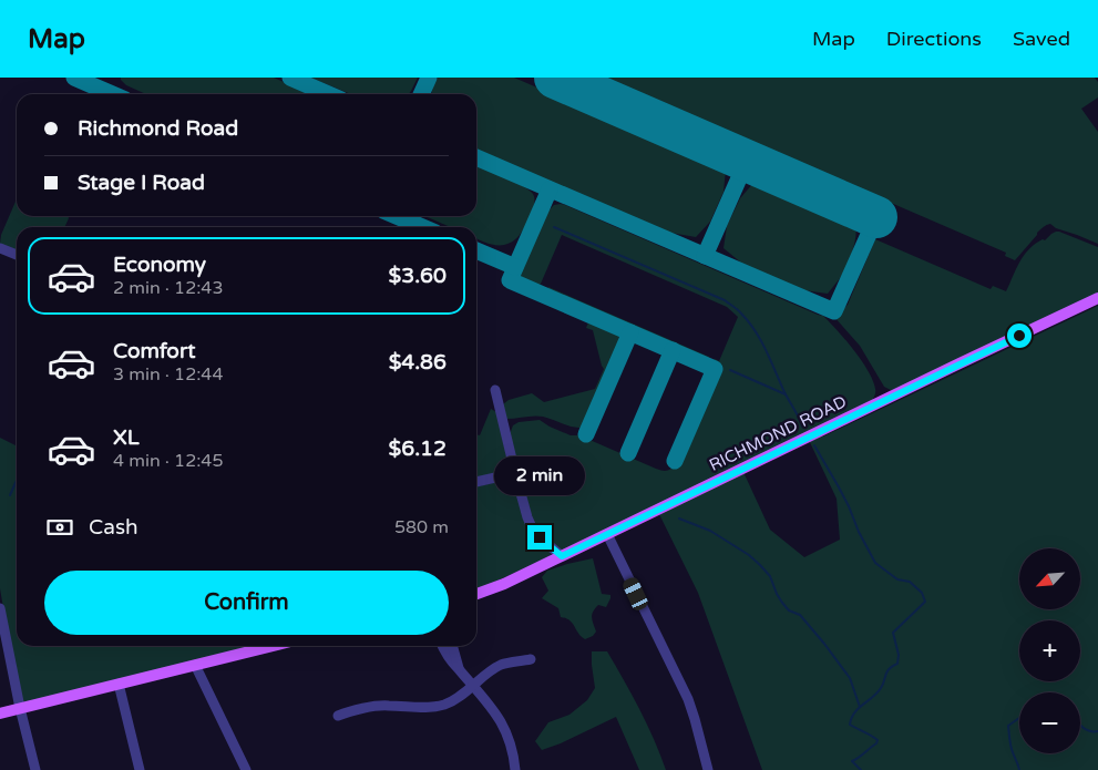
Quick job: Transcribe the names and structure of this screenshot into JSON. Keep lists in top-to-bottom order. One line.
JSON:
{"streets":{"main road":["RICHMOND ROAD"]},"north":"bottom left","page":{"header":"Map","nav":["Map","Directions","Saved"],"banner":["Richmond Road","Stage I Road"],"list":[{"name":"Economy","note":"2 min · 12:43","value":"$3.60"},{"name":"Comfort","note":"3 min · 12:44","value":"$4.86"},{"name":"XL","note":"4 min · 12:45","value":"$6.12"}],"bubble":"2 min","pay":["Cash","580 m"],"map_buttons":["+","−"],"buttons":"Confirm"}}
